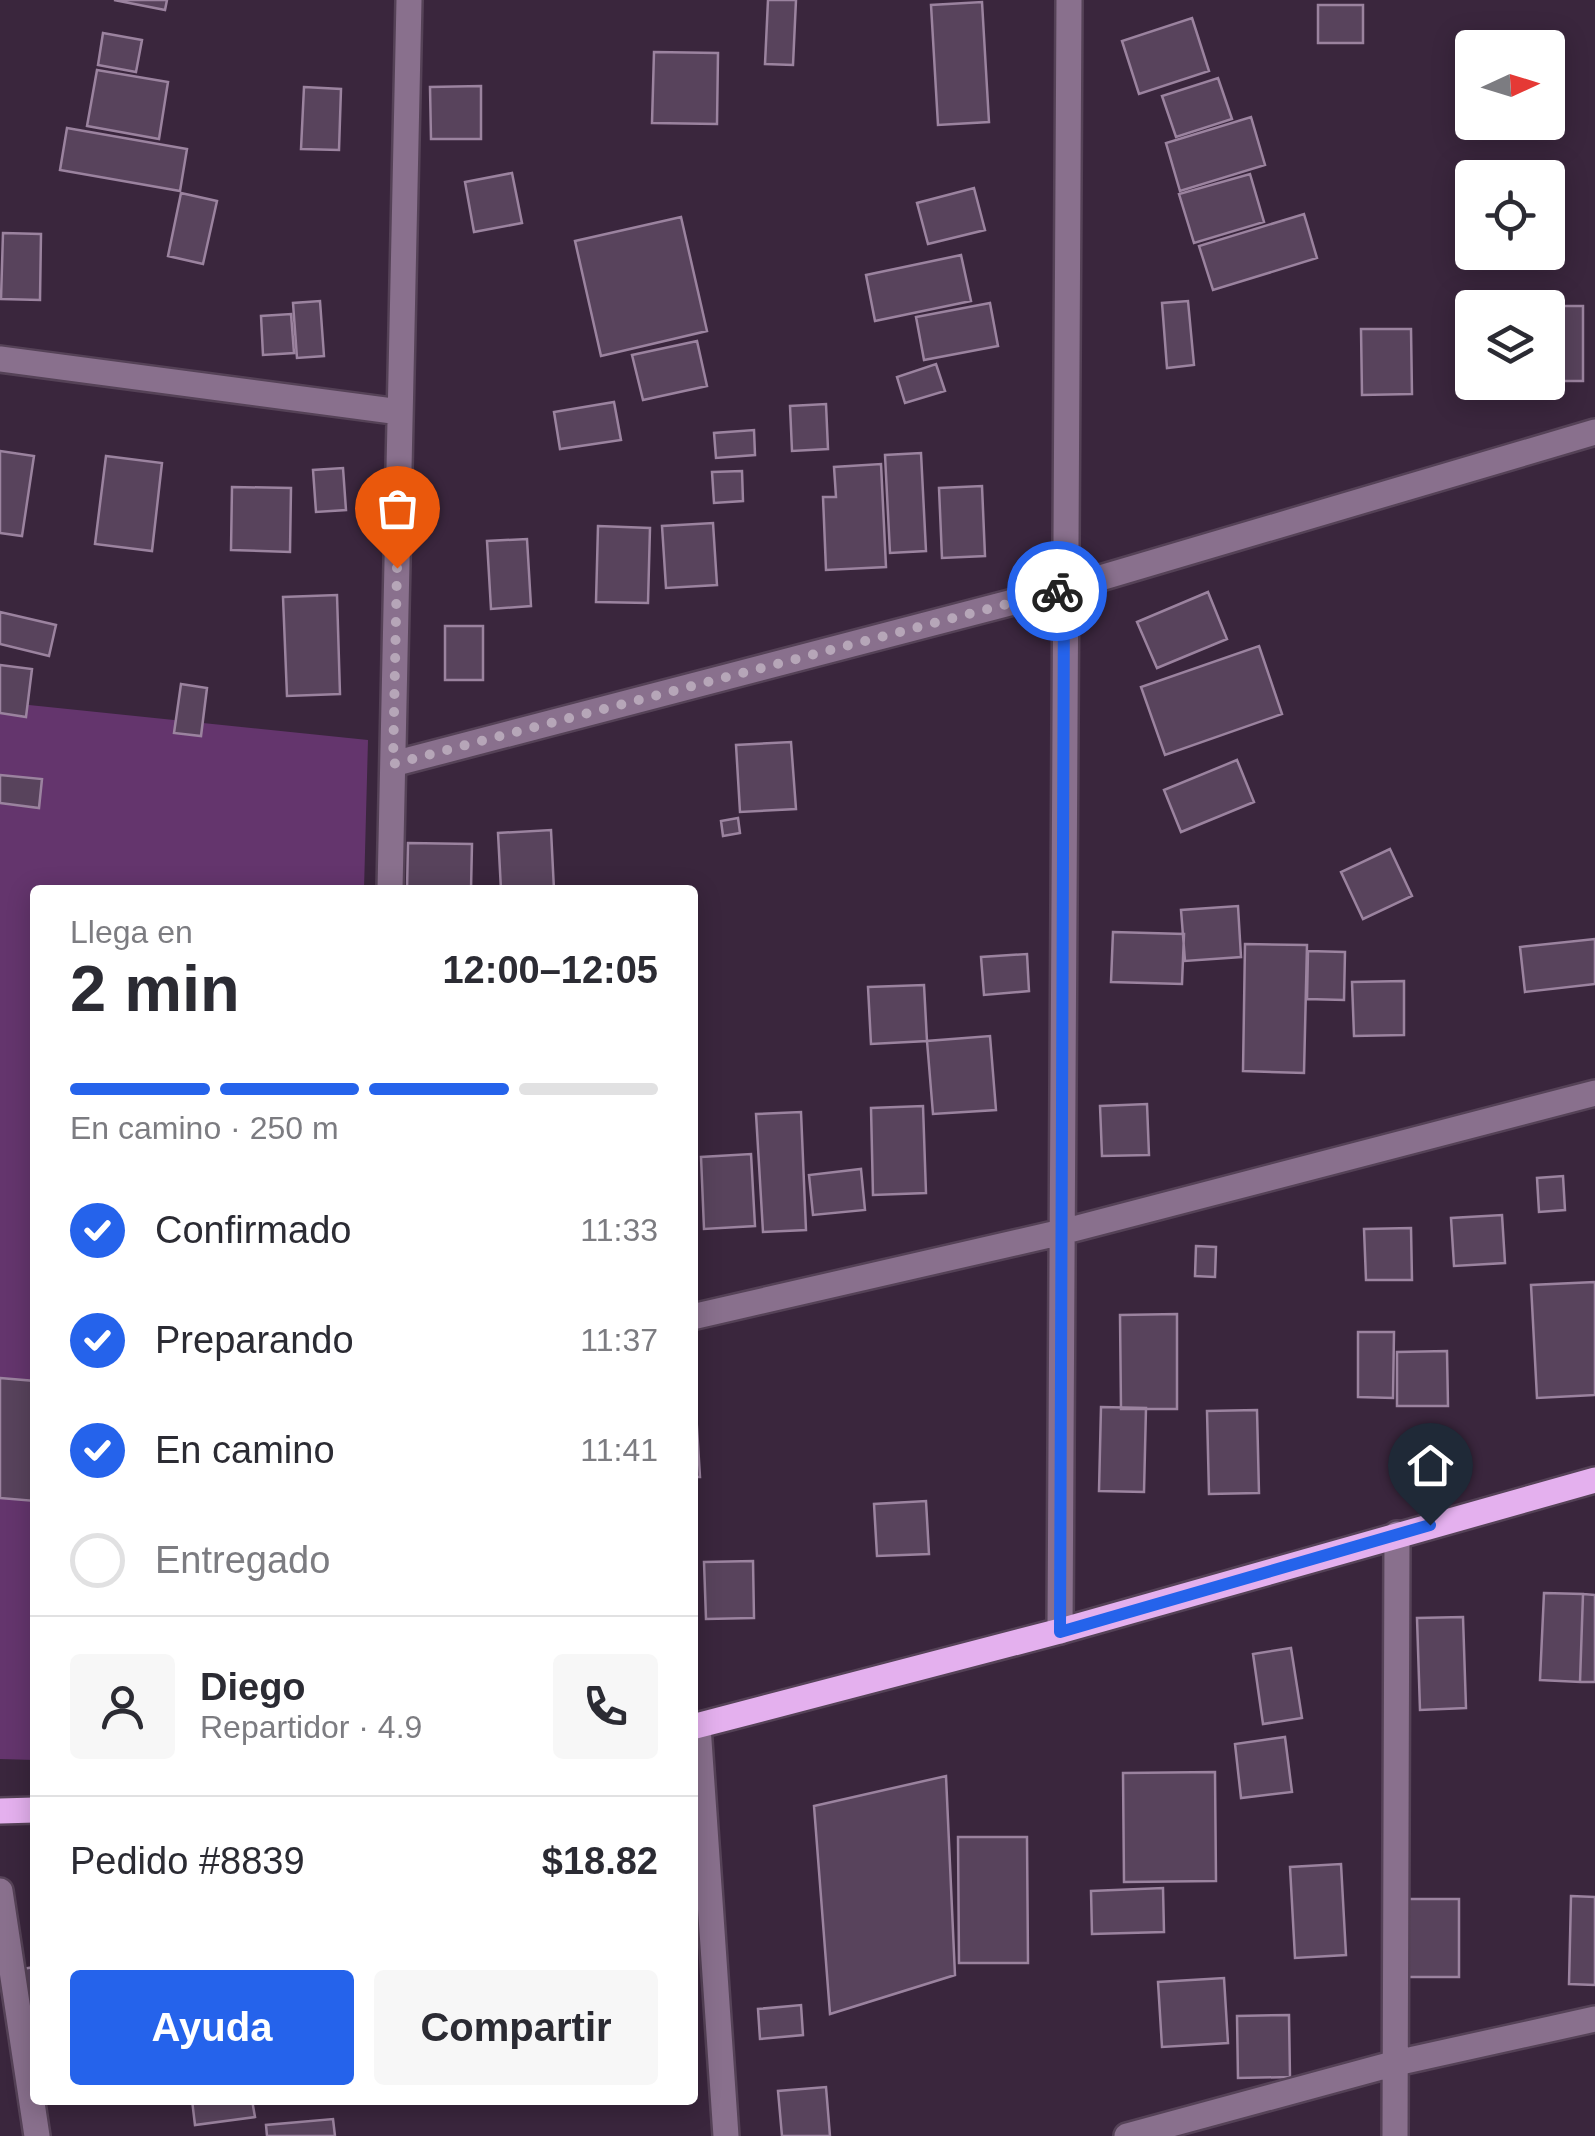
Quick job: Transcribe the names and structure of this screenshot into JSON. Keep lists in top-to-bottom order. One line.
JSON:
{"north":"right","page":{"heading":["2 min","Llega en","12:00–12:05"],"panel":["Diego","Repartidor · 4.9","Pedido #8839","$18.82"],"bar":"En camino · 250 m","list":[["Confirmado","11:33"],["Preparando","11:37"],["En camino","11:41"],"Entregado"],"buttons":["Ayuda","Compartir"]}}
